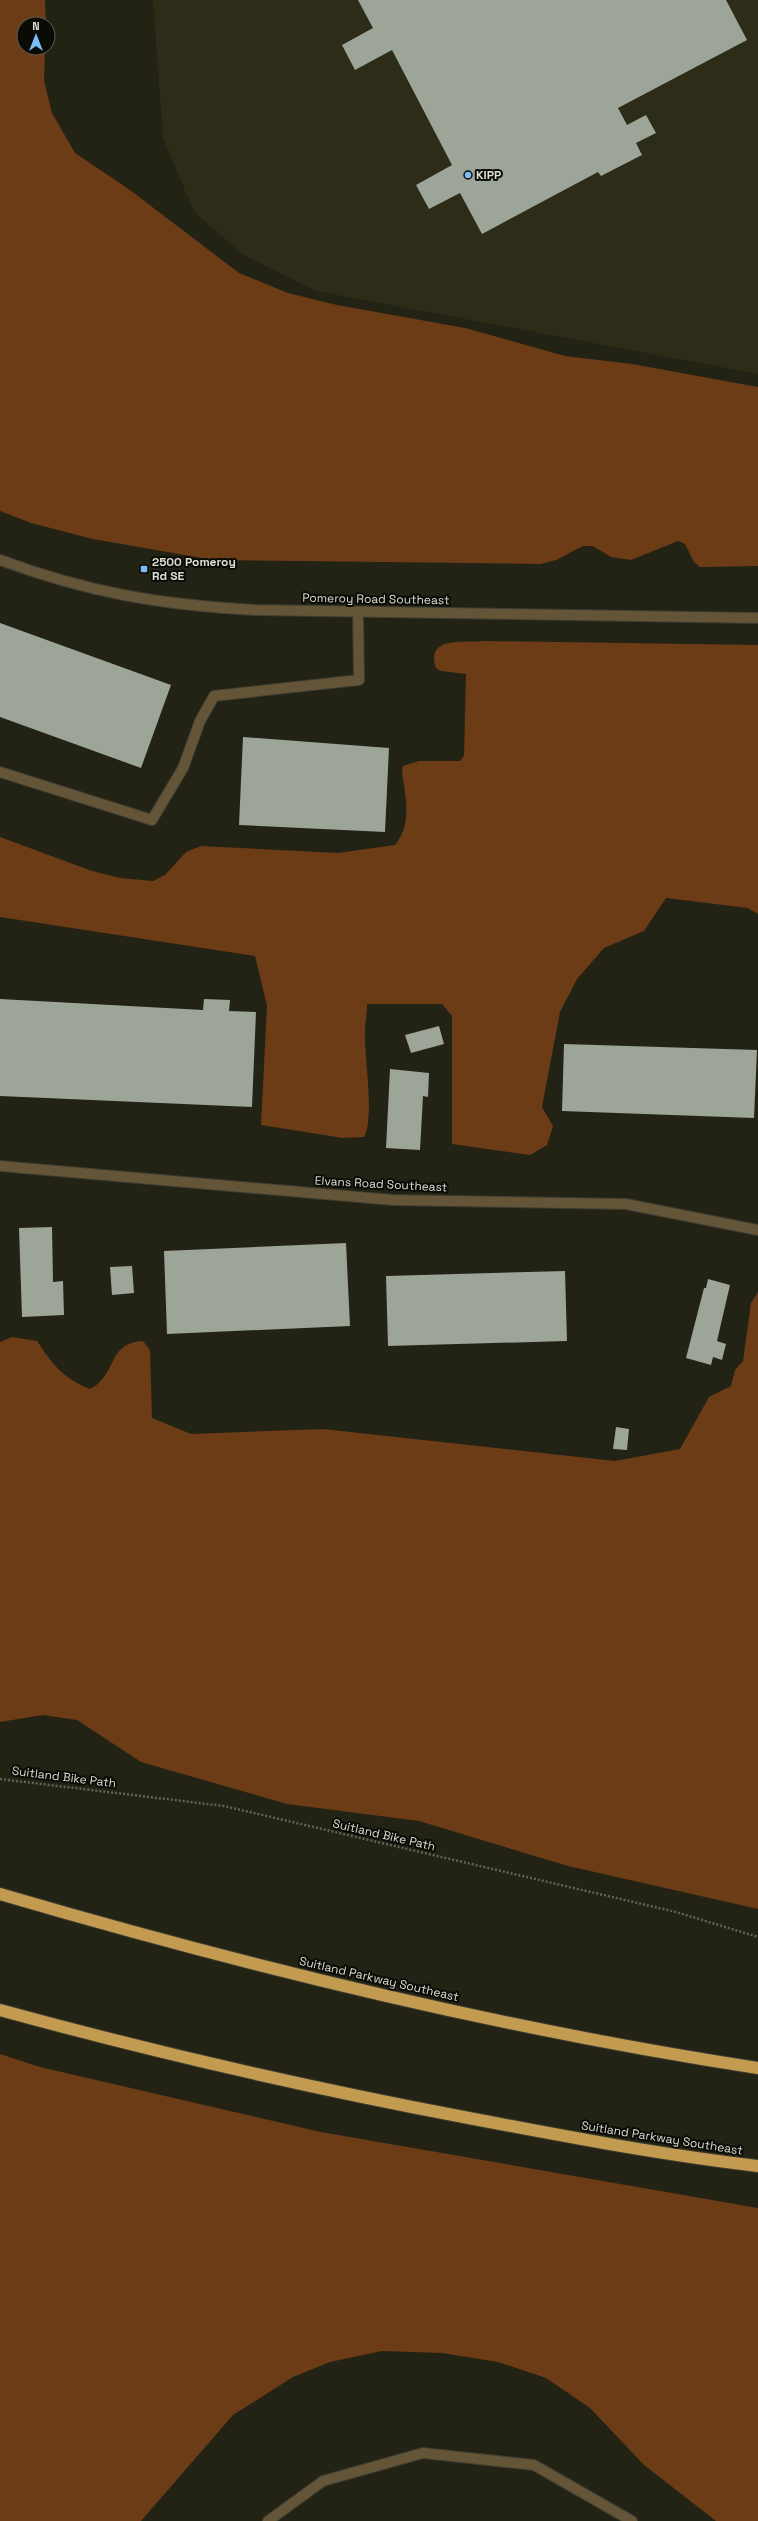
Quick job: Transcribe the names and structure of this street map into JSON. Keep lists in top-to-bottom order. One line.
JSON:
{"streets":{"highway":["Suitland Parkway Southeast"],"street":["Pomeroy Road Southeast","Elvans Road Southeast"],"path":["Suitland Bike Path"]},"places":{"other":["KIPP"],"transit":["2500 Pomeroy Rd SE"]},"north":"top"}
